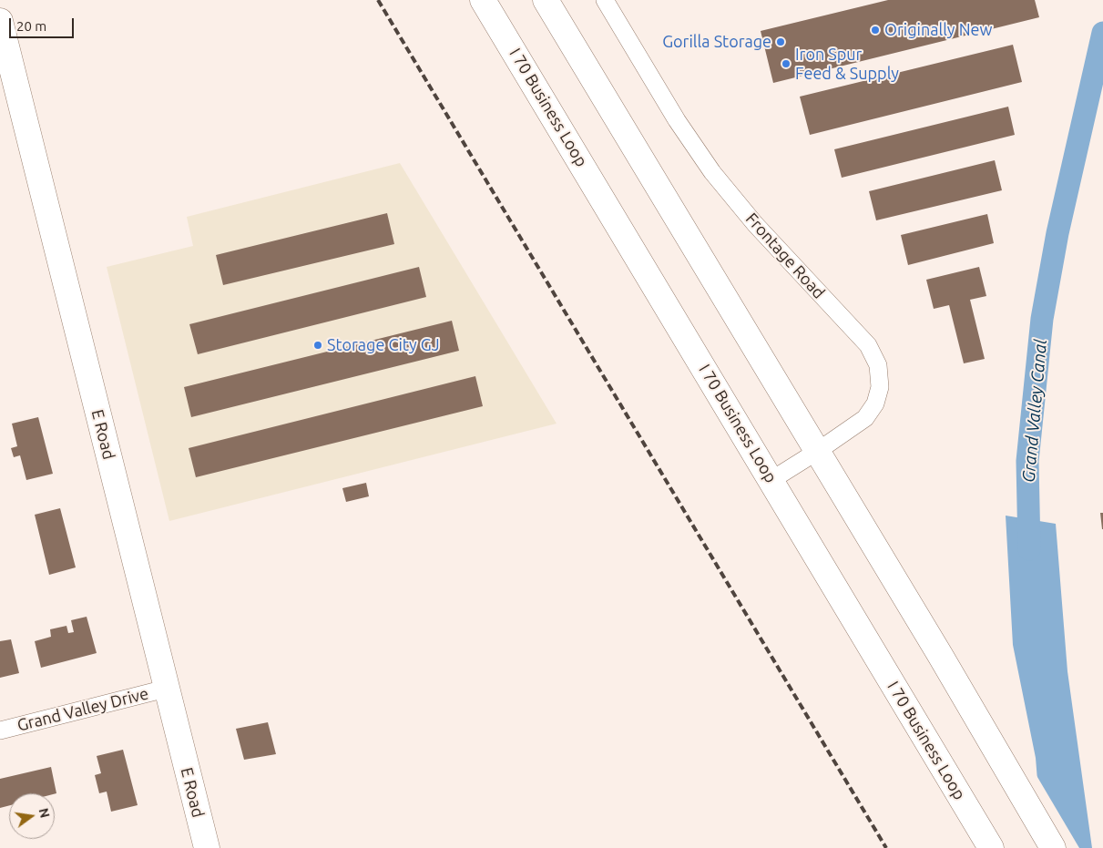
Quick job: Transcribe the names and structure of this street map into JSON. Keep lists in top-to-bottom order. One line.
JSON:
{"streets":{"main road":["I 70 Business Loop","E Road"],"street":["Frontage Road","Grand Valley Drive"]},"crossings":[["I 70 Business Loop","Frontage Road"],["E Road","Grand Valley Drive"]],"water":["Grand Valley Canal"],"places":["Originally New","Gorilla Storage","Iron Spur Feed & Supply","Storage City GJ"],"scale_bar":"20 m","north":"right"}
